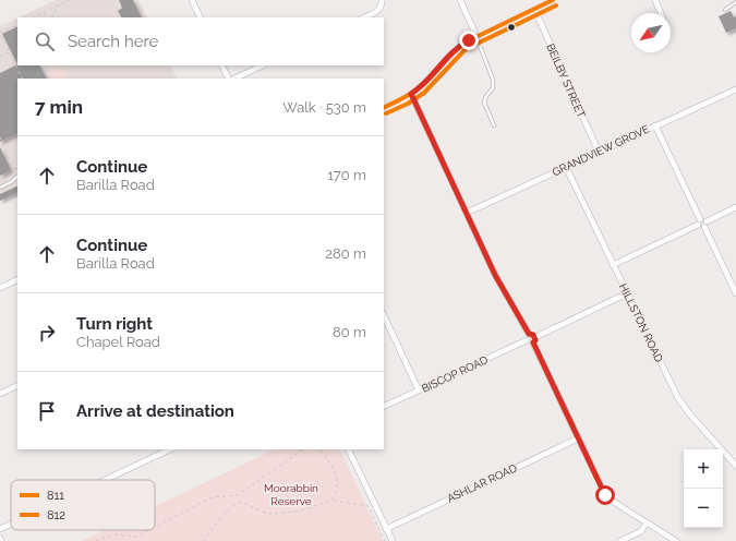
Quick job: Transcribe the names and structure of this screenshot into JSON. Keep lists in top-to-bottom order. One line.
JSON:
{"streets":{"street":["BEILBY STREET","GRANDVIEW GROVE","HILLSTON ROAD","BISCOP ROAD","ASHLAR ROAD"]},"crossings":[["BEILBY STREET","GRANDVIEW GROVE"],["GRANDVIEW GROVE","HILLSTON ROAD"]],"parks":["Moorabbin Reserve"],"lines":["transit line 811","transit line 812"],"legend":["811","812"],"north":"bottom left","page":{"search":"Search here","heading":["7 min","Walk · 530 m"],"list":[["Continue","Barilla Road","170 m"],["Continue","Barilla Road","280 m"],["Turn right","Chapel Road","80 m"],"Arrive at destination"],"map_buttons":["+","−"]}}
